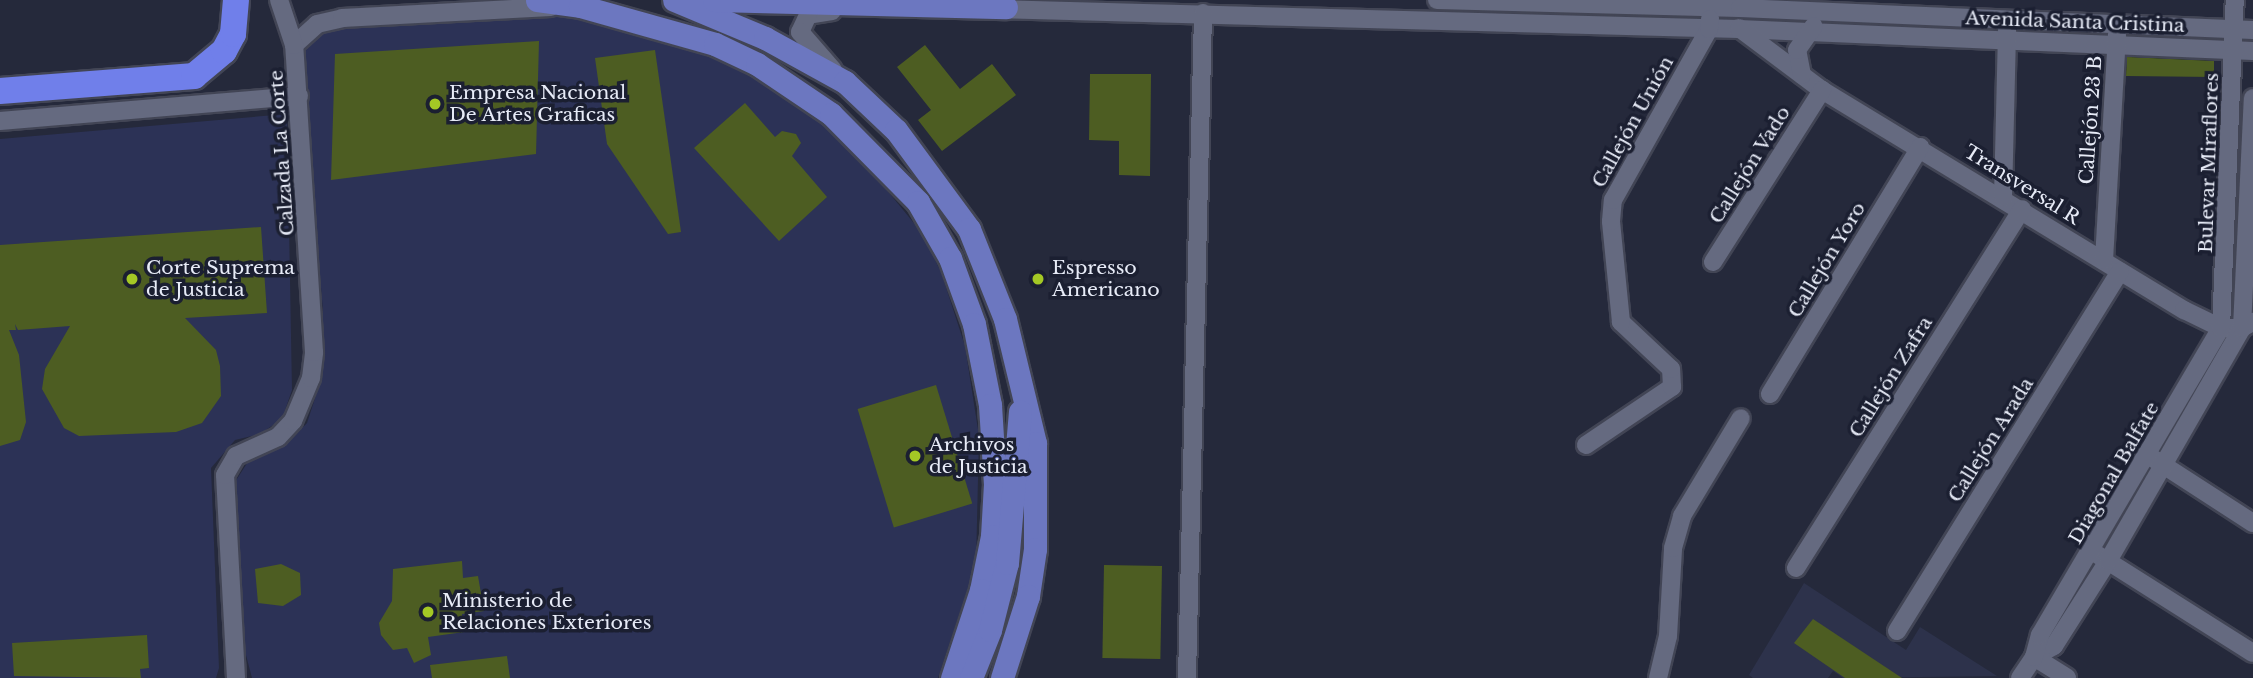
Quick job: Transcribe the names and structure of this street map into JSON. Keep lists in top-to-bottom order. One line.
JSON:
{"streets":{"street":["Avenida Santa Cristina","Callejón 23 B","Callejón Unión","Calzada La Corte","Bulevar Miraflores","Callejón Vado","Transversal R","Callejón Yoro","Callejón Zafra","Callejón Arada","Diagonal Balfate"]},"crossings":[["Avenida Santa Cristina","Callejón 23 B"],["Avenida Santa Cristina","Callejón Unión"],["Avenida Santa Cristina","Bulevar Miraflores"],["Avenida Santa Cristina","Transversal R"],["Callejón 23 B","Transversal R"],["Bulevar Miraflores","Transversal R"],["Bulevar Miraflores","Diagonal Balfate"],["Callejón Vado","Transversal R"],["Transversal R","Callejón Yoro"],["Transversal R","Callejón Zafra"],["Transversal R","Callejón Arada"],["Transversal R","Diagonal Balfate"]],"places":["Empresa Nacional De Artes Graficas","Corte Suprema de Justicia","Espresso Americano","Archivos de Justicia","Ministerio de Relaciones Exteriores"]}
